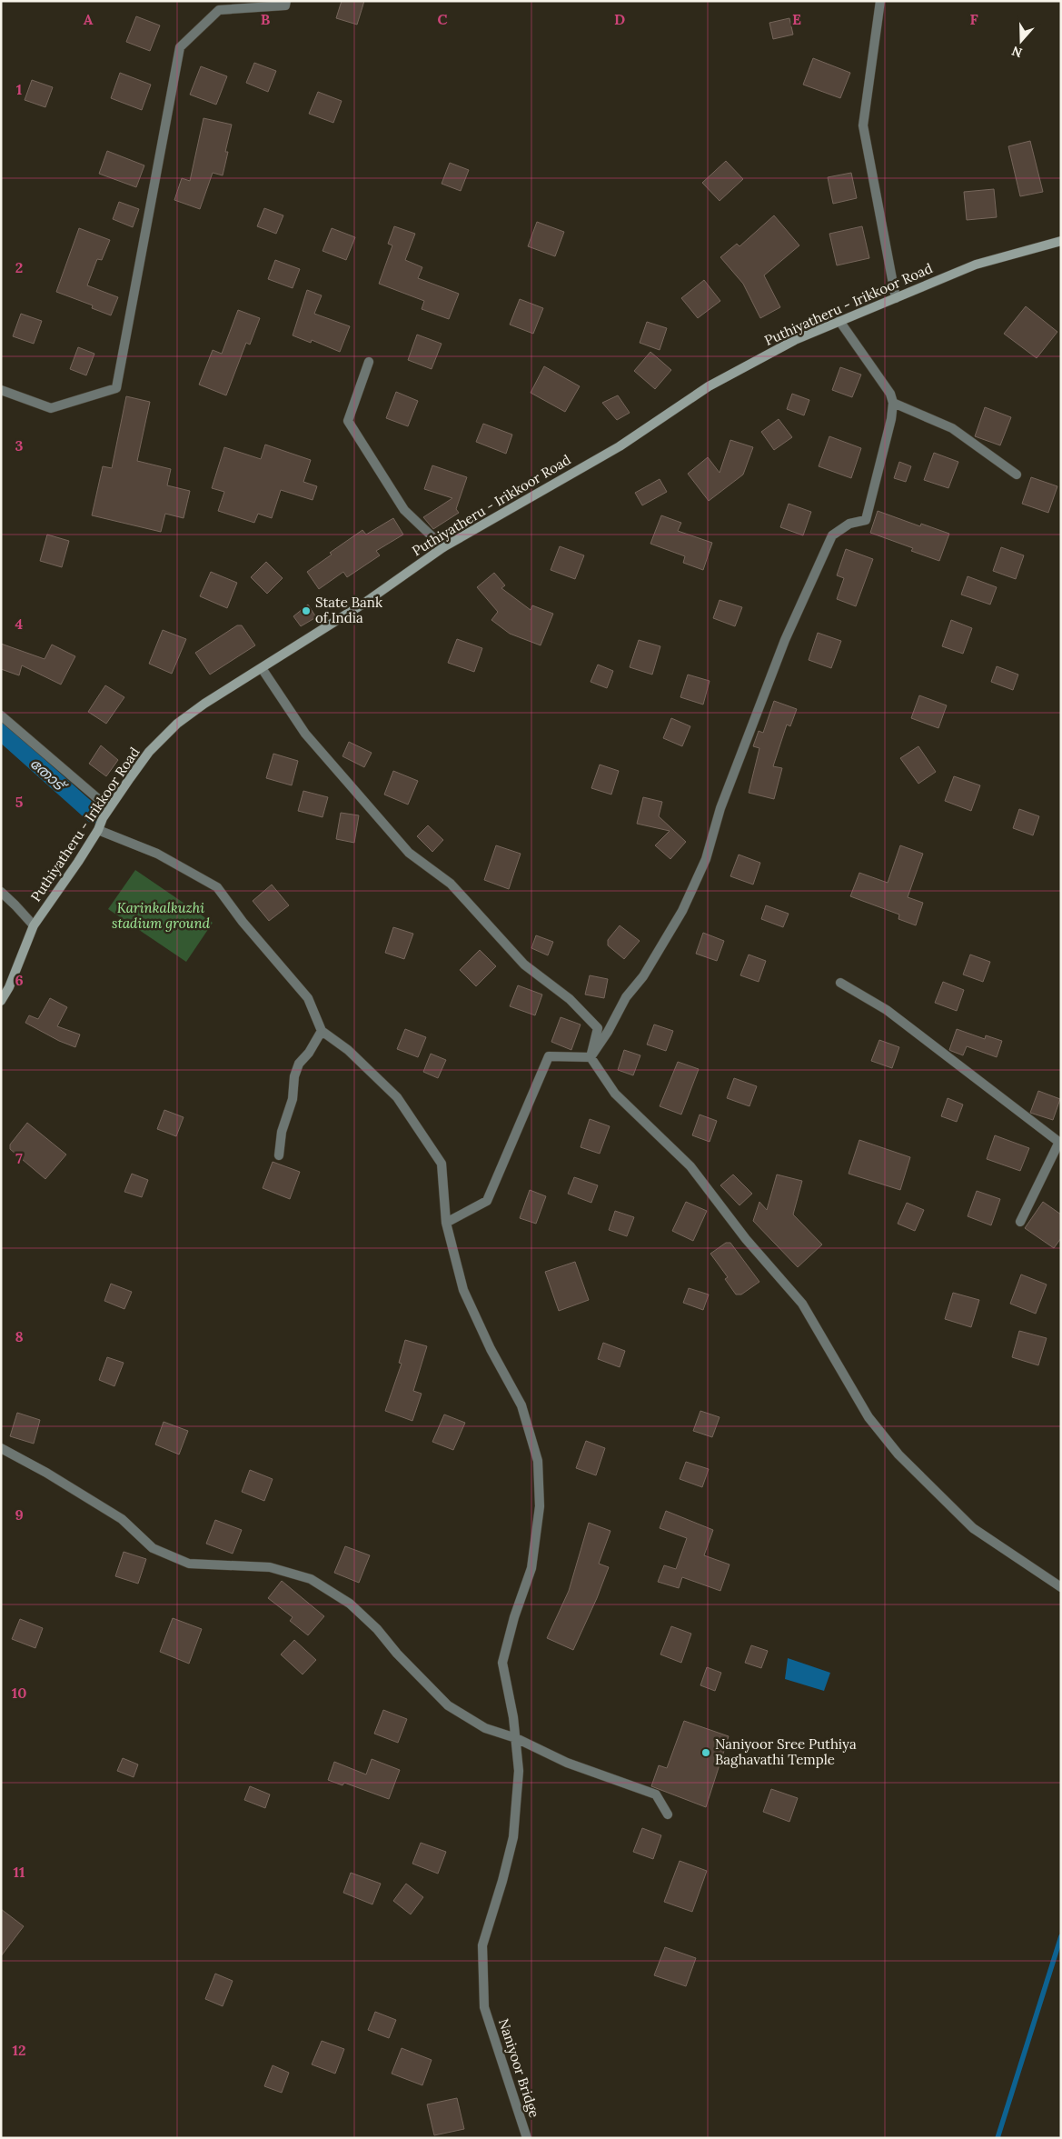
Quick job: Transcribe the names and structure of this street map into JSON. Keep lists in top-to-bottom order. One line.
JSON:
{"streets":{"main road":["Puthiyatheru - Irikkoor Road"],"street":["Naniyoor Bridge"]},"water":["തോട്"],"parks":["Karinkalkuzhi stadium ground"],"places":["State Bank of India","Naniyoor Sree Puthiya Baghavathi Temple"],"north":"bottom","grid":{"columns":["A","B","C","D","E","F"],"rows":["1","2","3","4","5","6","7","8","9","10","11","12"]}}
